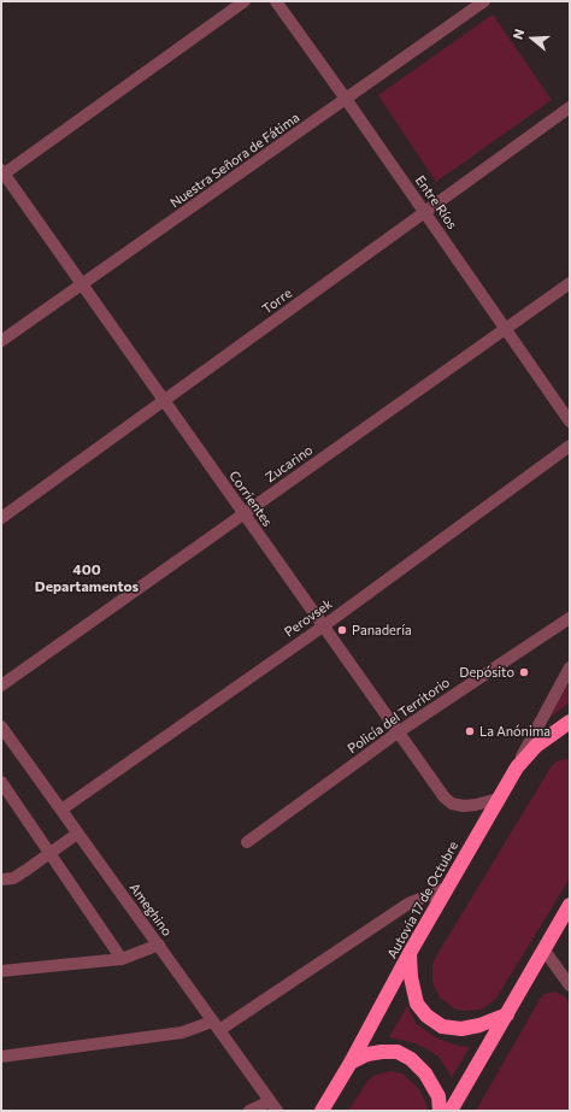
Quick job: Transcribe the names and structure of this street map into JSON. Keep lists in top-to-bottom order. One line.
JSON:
{"streets":{"highway":["Autovía 17 de Octubre"],"street":["Nuestra Señora de Fátima","Entre Ríos","Torre","Zucarino","Corrientes","Perovsek","Policía del Territorio","Ameghino"]},"crossings":[["Nuestra Señora de Fátima","Entre Ríos"],["Nuestra Señora de Fátima","Corrientes"],["Entre Ríos","Torre"],["Entre Ríos","Zucarino"],["Torre","Corrientes"],["Zucarino","Corrientes"],["Corrientes","Perovsek"],["Corrientes","Policía del Territorio"],["Corrientes","Autovía 17 de Octubre"],["Perovsek","Ameghino"]],"districts":["400 Departamentos"],"places":["Panadería","Depósito","La Anónima"],"north":"left"}
